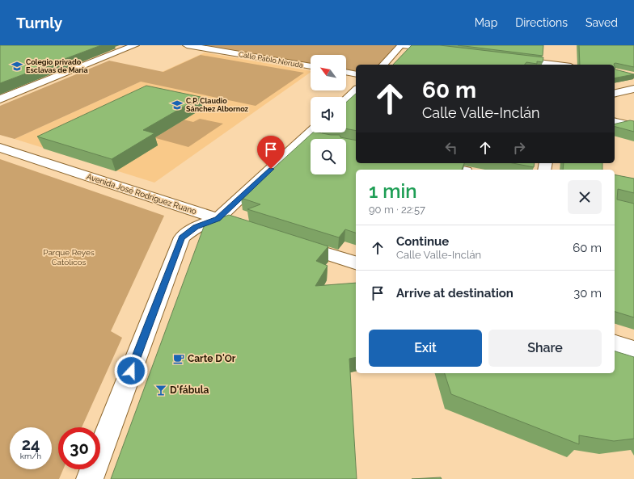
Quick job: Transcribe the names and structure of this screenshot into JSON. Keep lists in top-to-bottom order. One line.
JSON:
{"streets":{"street":["Calle Pablo Neruda","Avenida José Rodríguez Ruano"]},"parks":["Parque Reyes Católicos"],"places":{"school or university":["Colegio privado Esclavas de María","C.P. Claudio Sánchez Albornoz"],"cafe":["Carte D'Or"],"bar":["D'fábula"]},"north":"top left","page":{"header":"Turnly","nav":["Map","Directions","Saved"],"turn":["60 m","Calle Valle-Inclán"],"heading":["1 min","90 m · 22:57"],"list":[{"name":"Continue","note":"Calle Valle-Inclán","value":"60 m"},{"name":"Arrive at destination","value":"30 m"}],"buttons":["Exit","Share"],"speed":"24 km/h","limit":"30"}}
